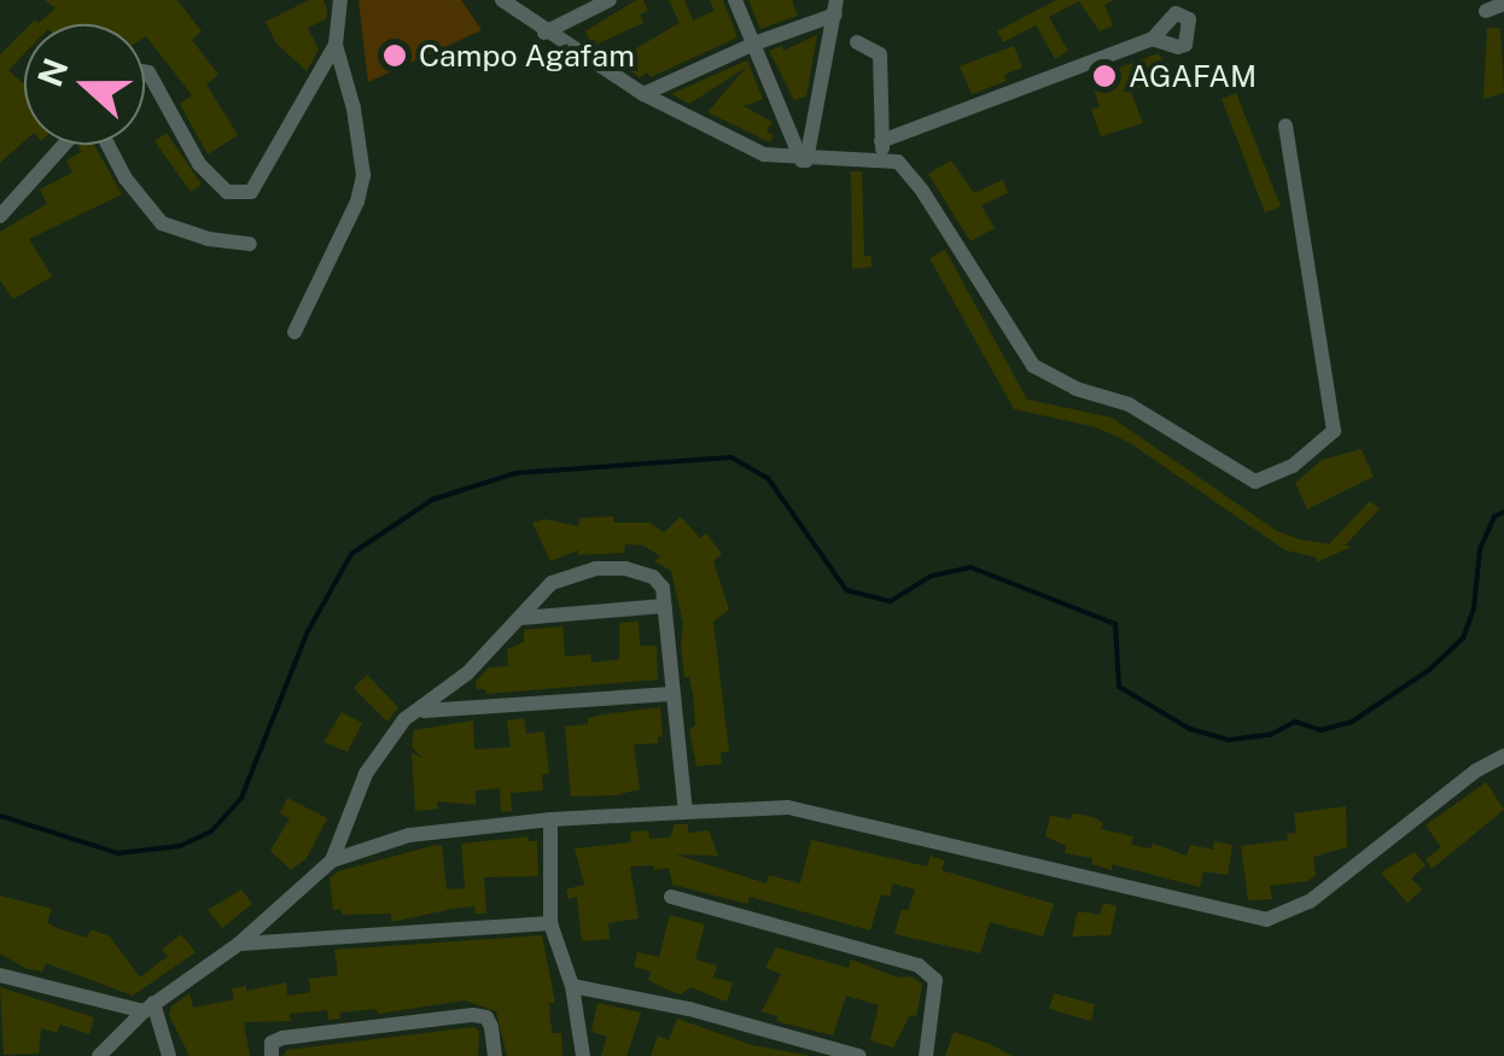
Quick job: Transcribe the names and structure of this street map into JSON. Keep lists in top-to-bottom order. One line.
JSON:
{"places":["Campo Agafam","AGAFAM"],"north":"left"}
